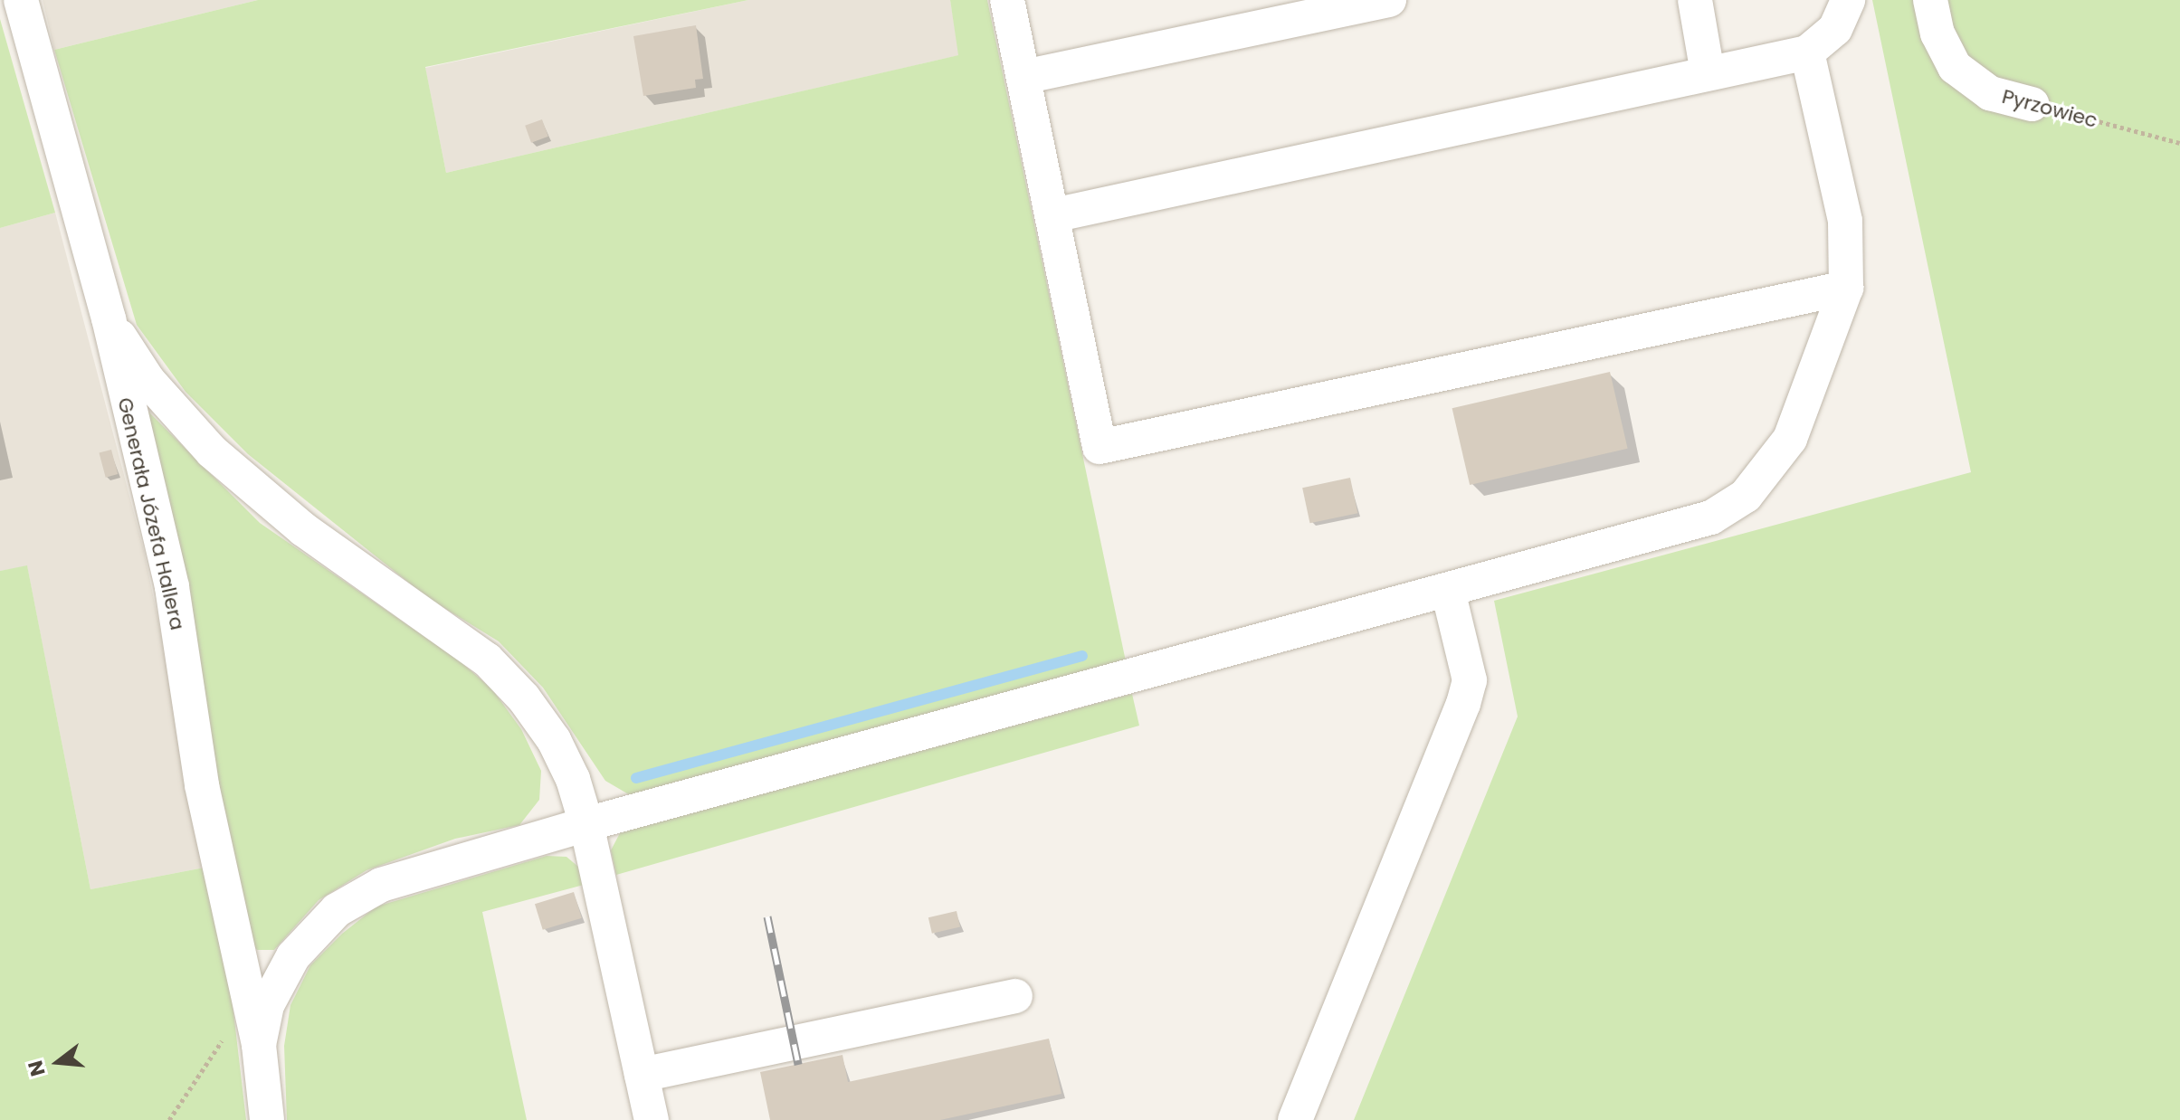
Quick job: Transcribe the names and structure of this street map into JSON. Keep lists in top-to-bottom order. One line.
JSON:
{"streets":{"street":["Pyrzowiec","Generała Józefa Hallera"]},"north":"left"}
